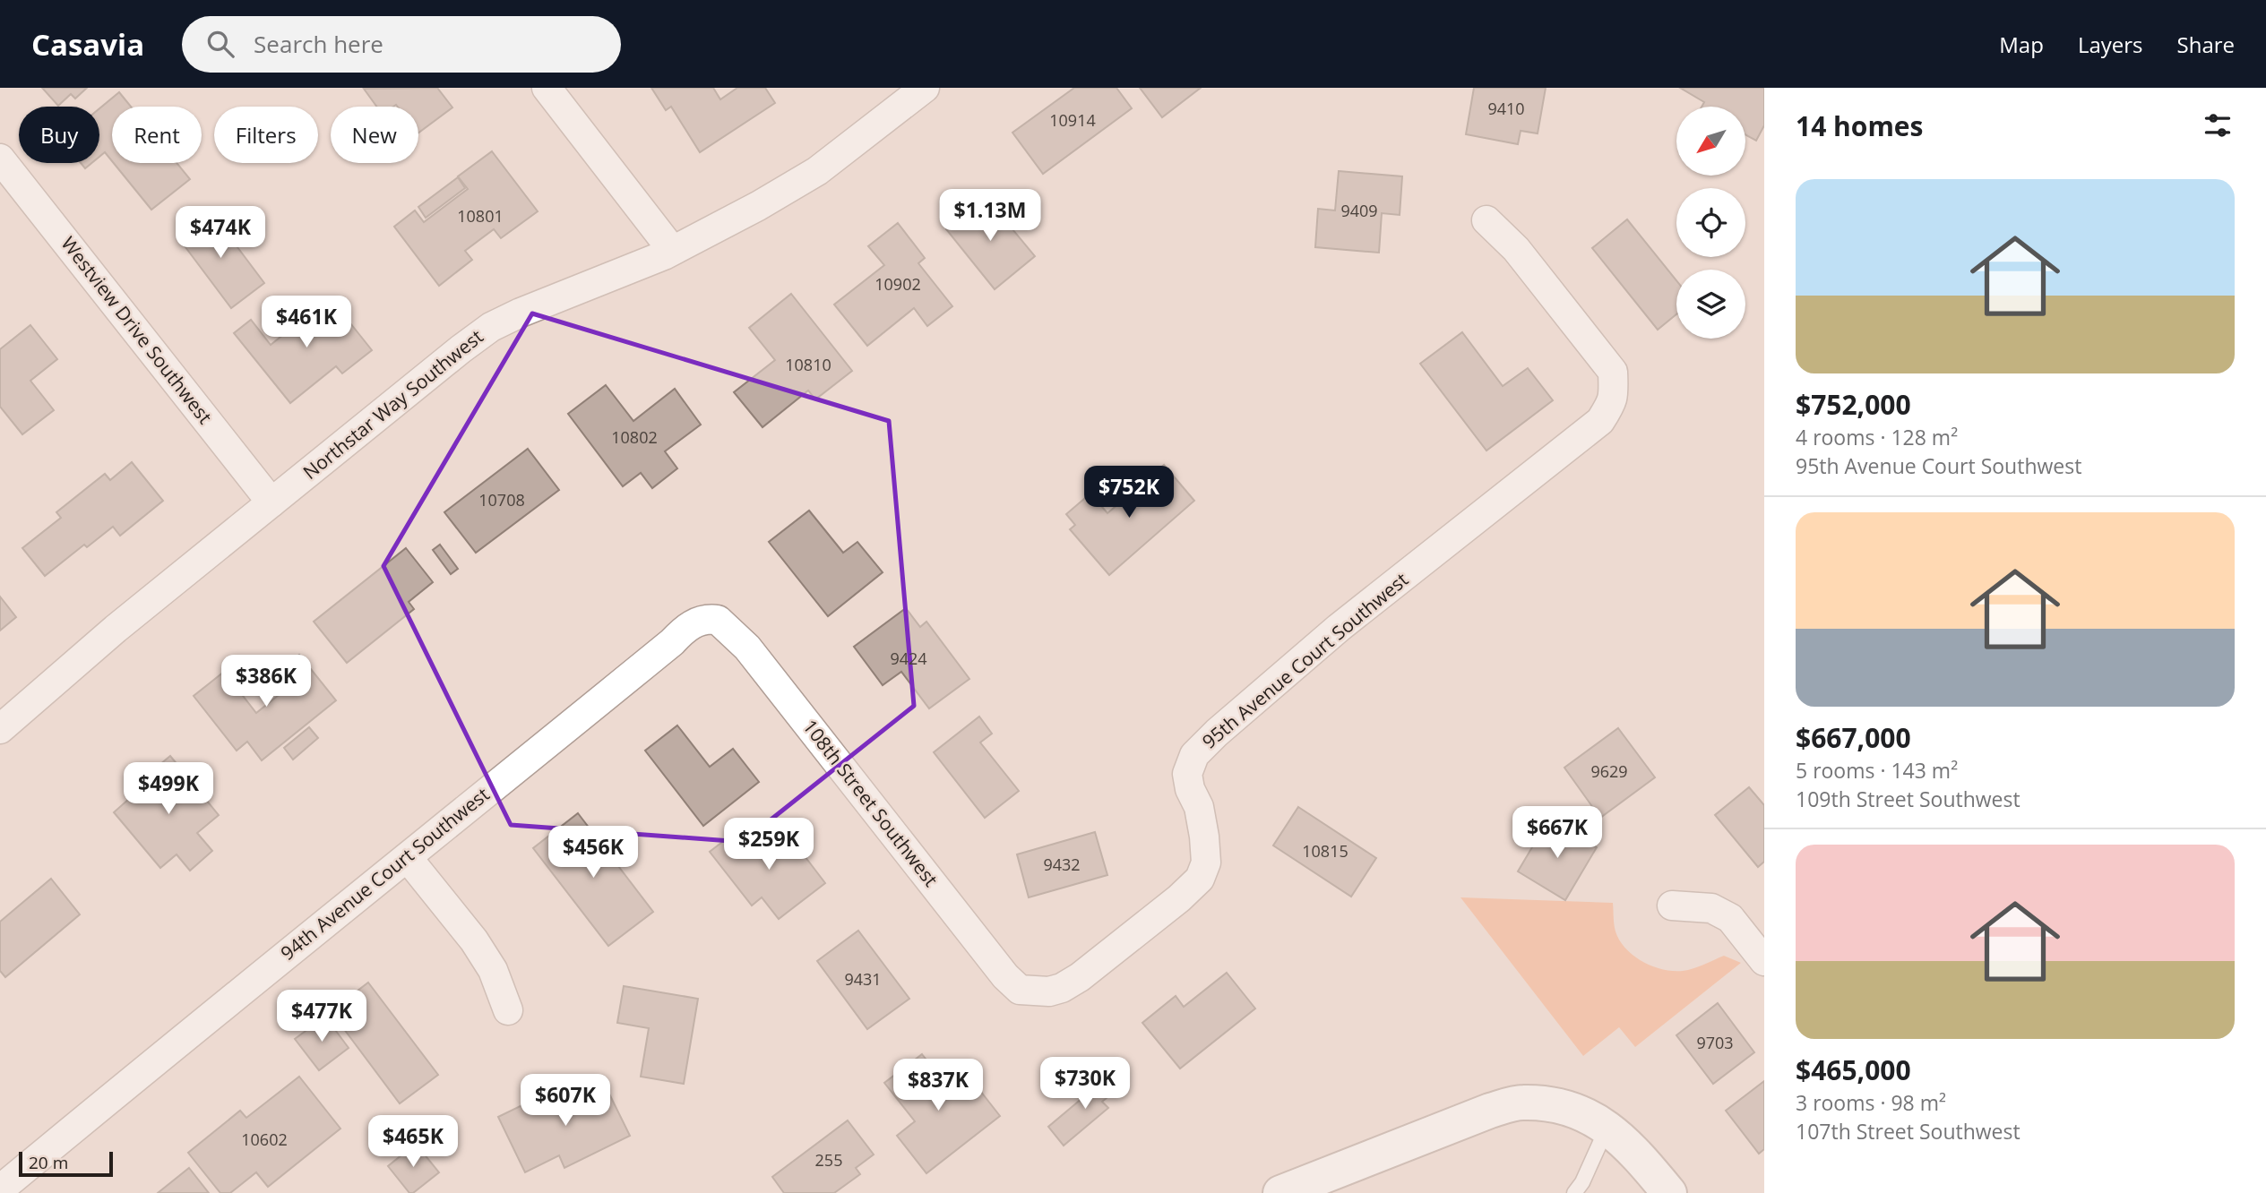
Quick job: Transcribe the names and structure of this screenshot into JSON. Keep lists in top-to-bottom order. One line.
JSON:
{"streets":{"street":["Westview Drive Southwest","Northstar Way Southwest","95th Avenue Court Southwest","108th Street Southwest","94th Avenue Court Southwest"]},"crossings":[["Westview Drive Southwest","Northstar Way Southwest"],["95th Avenue Court Southwest","108th Street Southwest"],["108th Street Southwest","94th Avenue Court Southwest"]],"house_numbers":["9410","10914","9409","10801","10902","10810","10802","10708","9424","9629","10815","9432","9431","9703","10602","255"],"scale_bar":"20 m","north":"bottom left","page":{"header":"Casavia","search":"Search here","nav":["Map","Layers","Share"],"heading":"14 homes","chip":["Buy","Rent","Filters","New"],"list":[{"name":"$752,000","note":"4 rooms · 128 m² · 95th Avenue Court Southwest"},{"name":"$667,000","note":"5 rooms · 143 m² · 109th Street Southwest"},{"name":"$465,000","note":"3 rooms · 98 m² · 107th Street Southwest"}],"price":["$1.13M","$474K","$461K","$752K","$386K","$499K","$667K","$259K","$456K","$477K","$730K","$837K","$607K","$465K"],"scale":"20 m"}}
